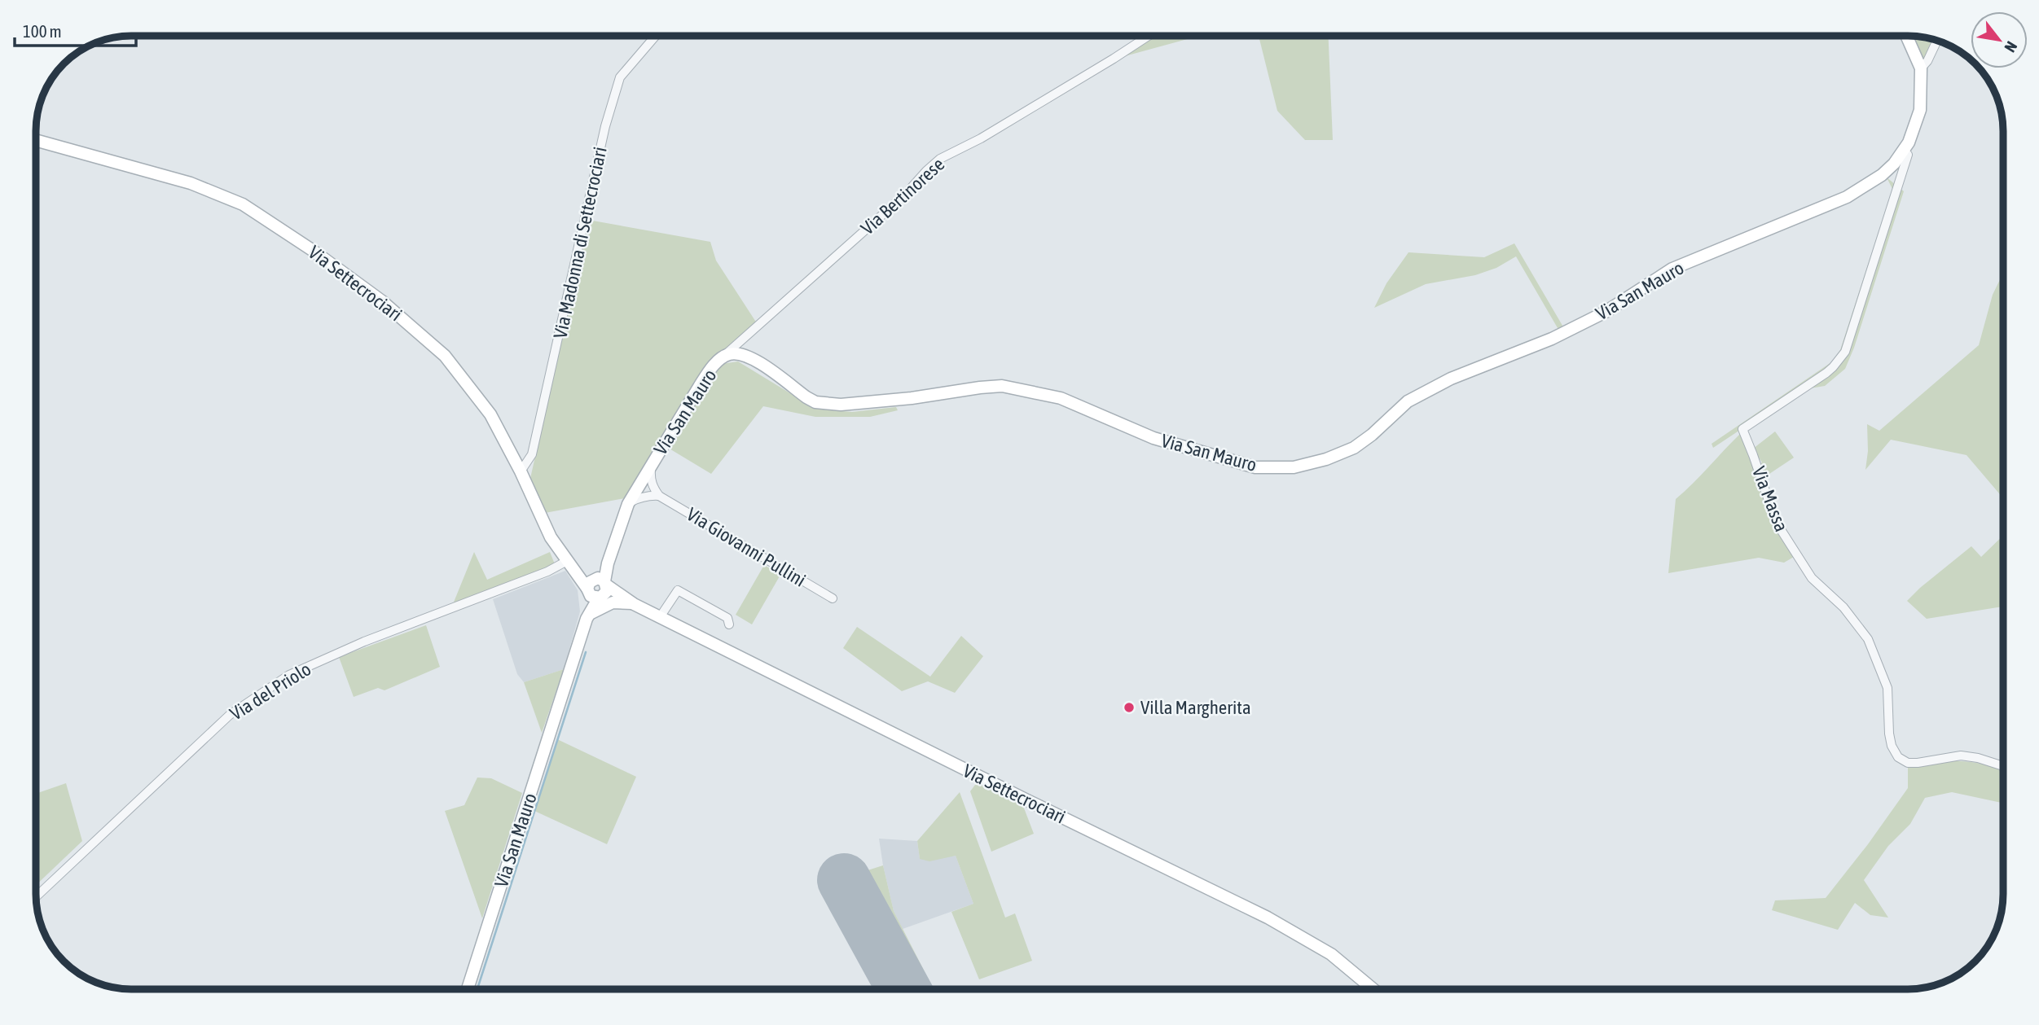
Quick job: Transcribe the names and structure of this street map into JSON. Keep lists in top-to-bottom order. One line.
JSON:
{"streets":{"main road":["Via Settecrociari","Via San Mauro"],"street":["Via Bertinorese","Via Madonna di Settecrociari","Via Massa","Via Giovanni Pullini","Via del Priolo"]},"crossings":[["Via Bertinorese","Via San Mauro"],["Via Madonna di Settecrociari","Via Settecrociari"],["Via Settecrociari","Via San Mauro"],["Via Settecrociari","Via del Priolo"],["Via San Mauro","Via Massa"],["Via San Mauro","Via Giovanni Pullini"]],"places":["Villa Margherita"],"scale_bar":"100 m","north":"bottom right"}
